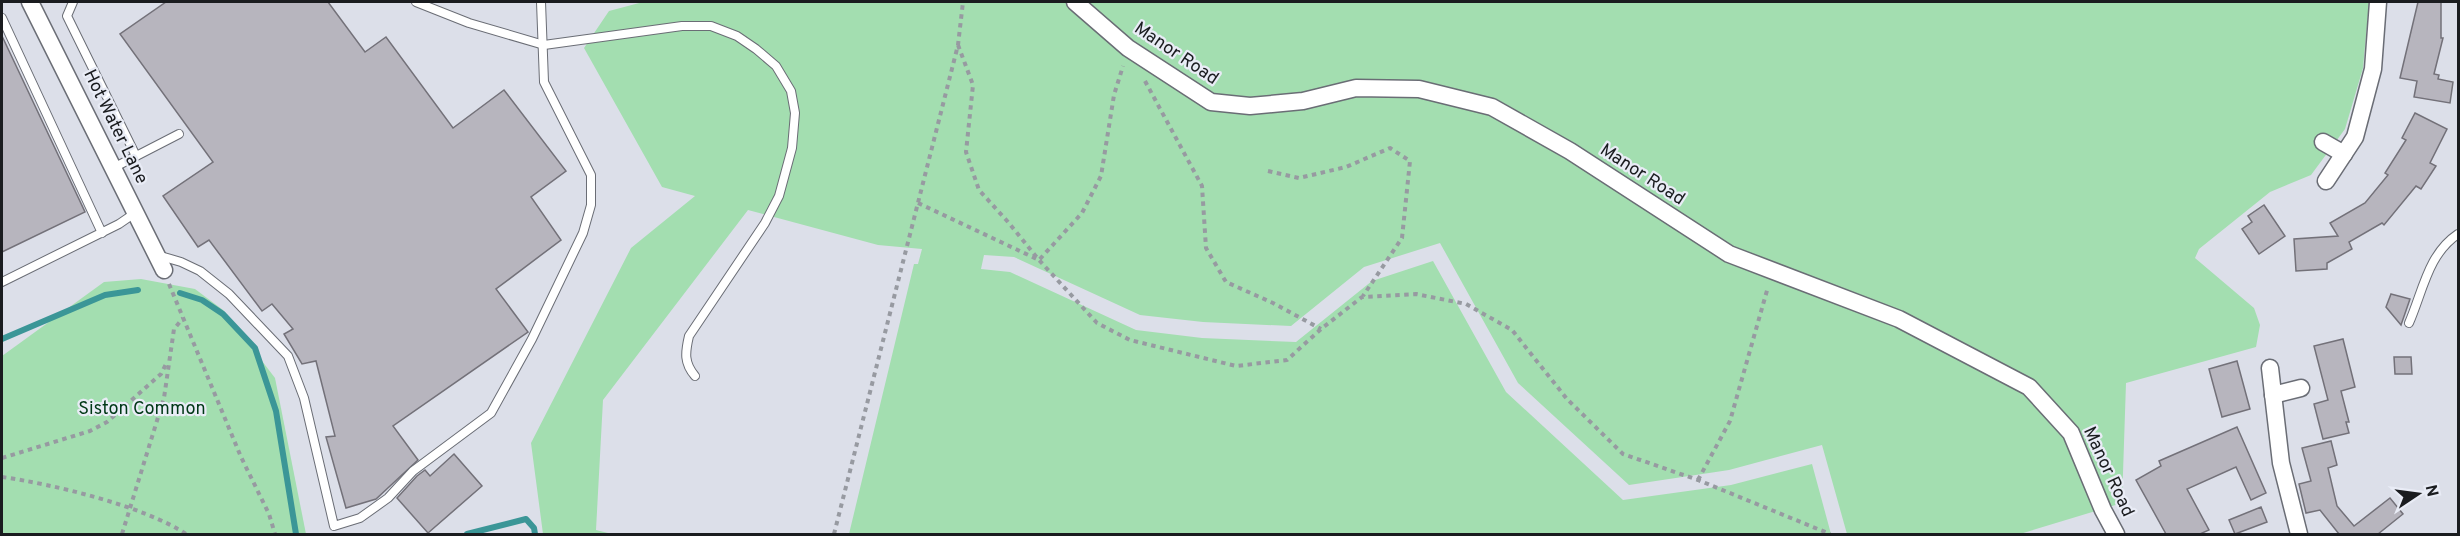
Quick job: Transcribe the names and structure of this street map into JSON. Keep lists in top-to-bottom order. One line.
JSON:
{"streets":{"street":["Manor Road","Hot Water Lane"]},"parks":["Siston Common"],"north":"right"}
